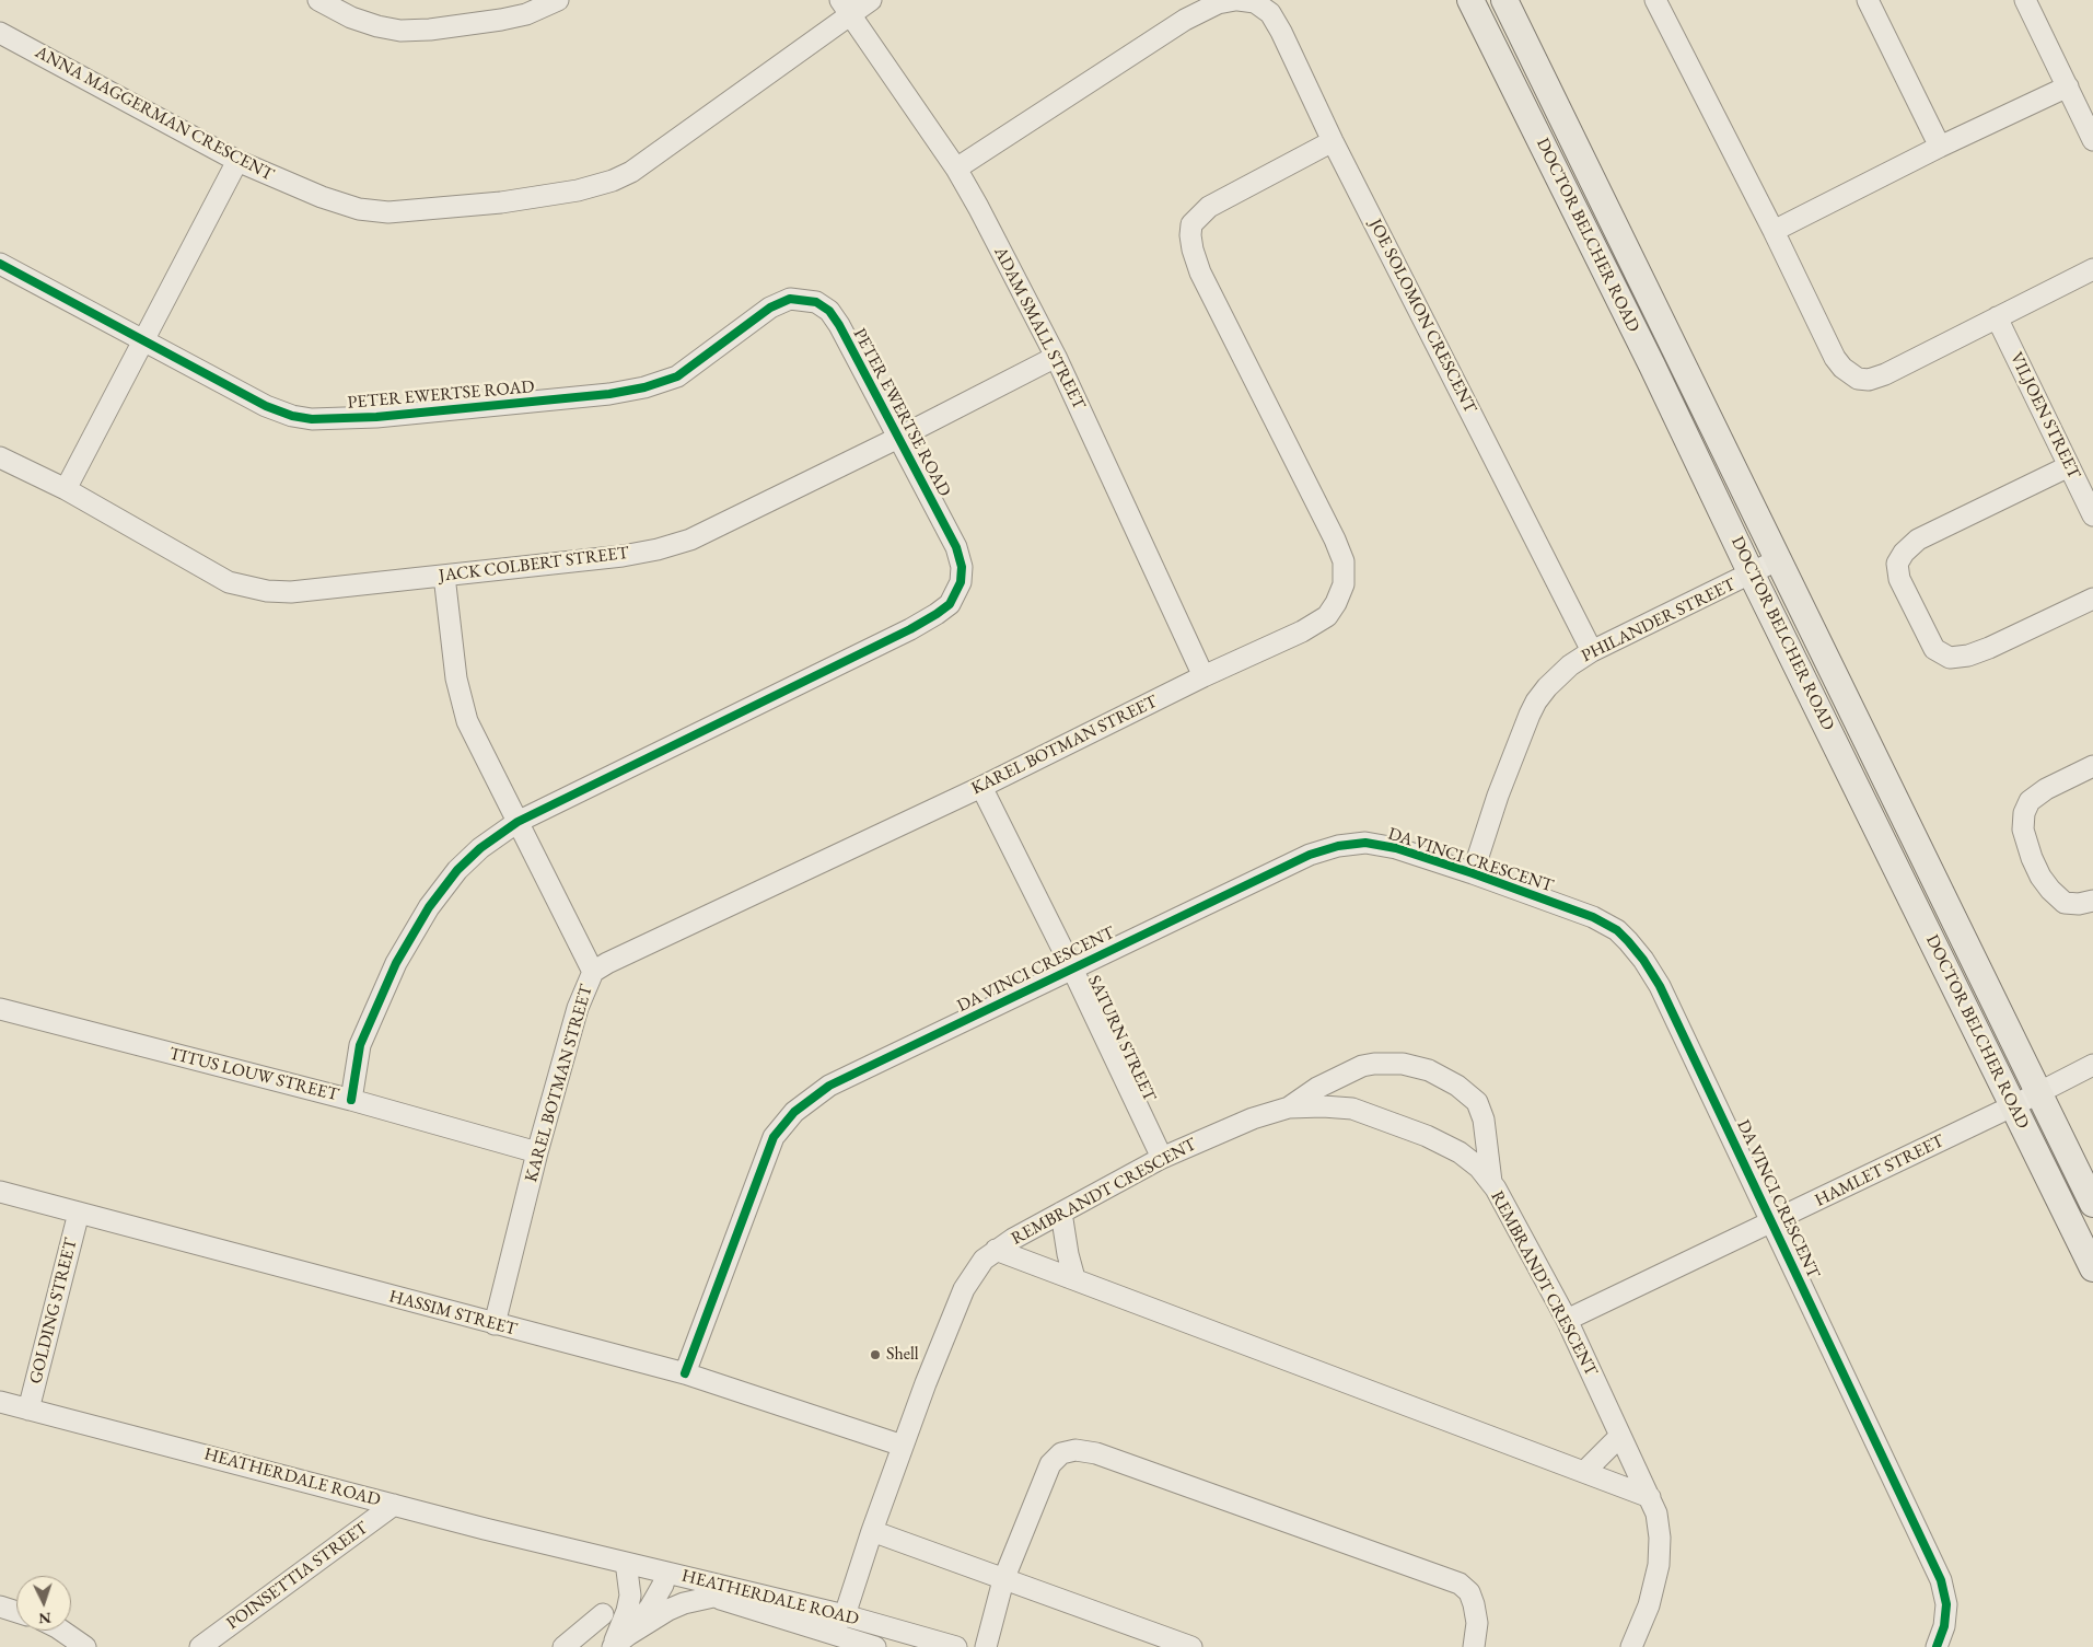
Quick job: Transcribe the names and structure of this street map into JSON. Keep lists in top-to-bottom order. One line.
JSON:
{"streets":{"main road":["DOCTOR BELCHER ROAD"],"street":["ANNA MAGGERMAN CRESCENT","JOE SOLOMON CRESCENT","ADAM SMALL STREET","PETER EWERTSE ROAD","VILJOEN STREET","JACK COLBERT STREET","PHILANDER STREET","KAREL BOTMAN STREET","DA VINCI CRESCENT","SATURN STREET","TITUS LOUW STREET","HAMLET STREET","REMBRANDT CRESCENT","GOLDING STREET","HASSIM STREET","HEATHERDALE ROAD","POINSETTIA STREET"]},"crossings":[["ANNA MAGGERMAN CRESCENT","ADAM SMALL STREET"],["DOCTOR BELCHER ROAD","PHILANDER STREET"],["DOCTOR BELCHER ROAD","HAMLET STREET"],["JOE SOLOMON CRESCENT","ADAM SMALL STREET"],["JOE SOLOMON CRESCENT","PHILANDER STREET"],["JOE SOLOMON CRESCENT","KAREL BOTMAN STREET"],["ADAM SMALL STREET","JACK COLBERT STREET"],["ADAM SMALL STREET","KAREL BOTMAN STREET"],["PETER EWERTSE ROAD","JACK COLBERT STREET"],["PETER EWERTSE ROAD","TITUS LOUW STREET"],["PHILANDER STREET","DA VINCI CRESCENT"],["KAREL BOTMAN STREET","SATURN STREET"],["KAREL BOTMAN STREET","TITUS LOUW STREET"],["KAREL BOTMAN STREET","HASSIM STREET"],["DA VINCI CRESCENT","SATURN STREET"],["DA VINCI CRESCENT","HAMLET STREET"],["DA VINCI CRESCENT","HASSIM STREET"],["SATURN STREET","REMBRANDT CRESCENT"],["HAMLET STREET","REMBRANDT CRESCENT"],["REMBRANDT CRESCENT","HASSIM STREET"],["REMBRANDT CRESCENT","HEATHERDALE ROAD"],["GOLDING STREET","HASSIM STREET"],["GOLDING STREET","HEATHERDALE ROAD"],["HEATHERDALE ROAD","POINSETTIA STREET"]],"places":["Shell"],"north":"bottom"}
